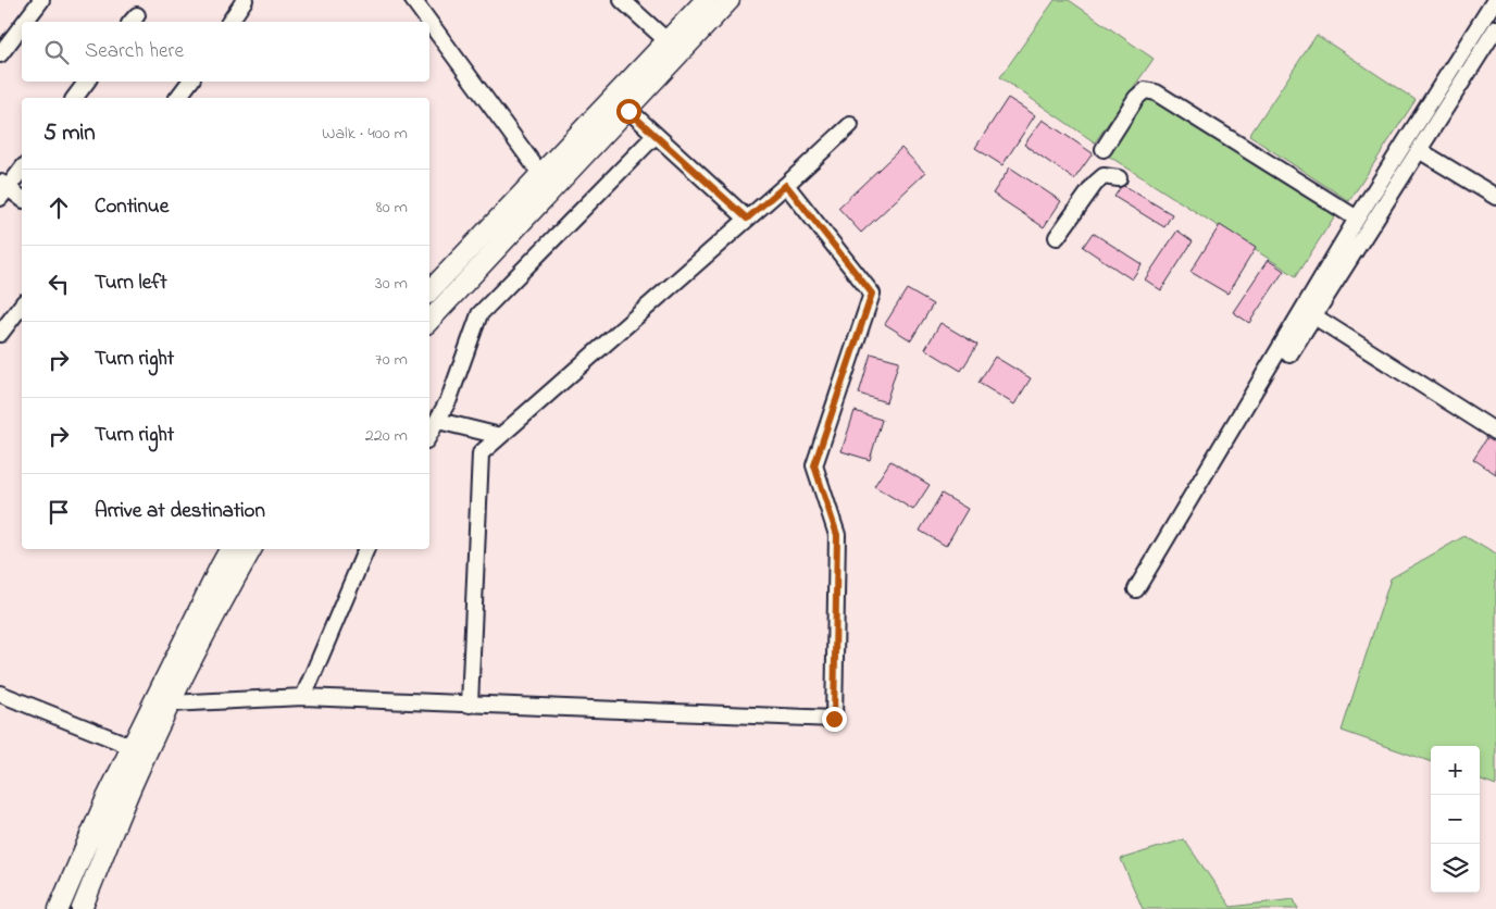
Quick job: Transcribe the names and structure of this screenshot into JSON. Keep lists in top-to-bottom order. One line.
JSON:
{"page":{"search":"Search here","heading":["5 min","Walk · 400 m"],"list":[["Continue","80 m"],["Turn left","30 m"],["Turn right","70 m"],["Turn right","220 m"],"Arrive at destination"],"map_buttons":["+","−"]}}
